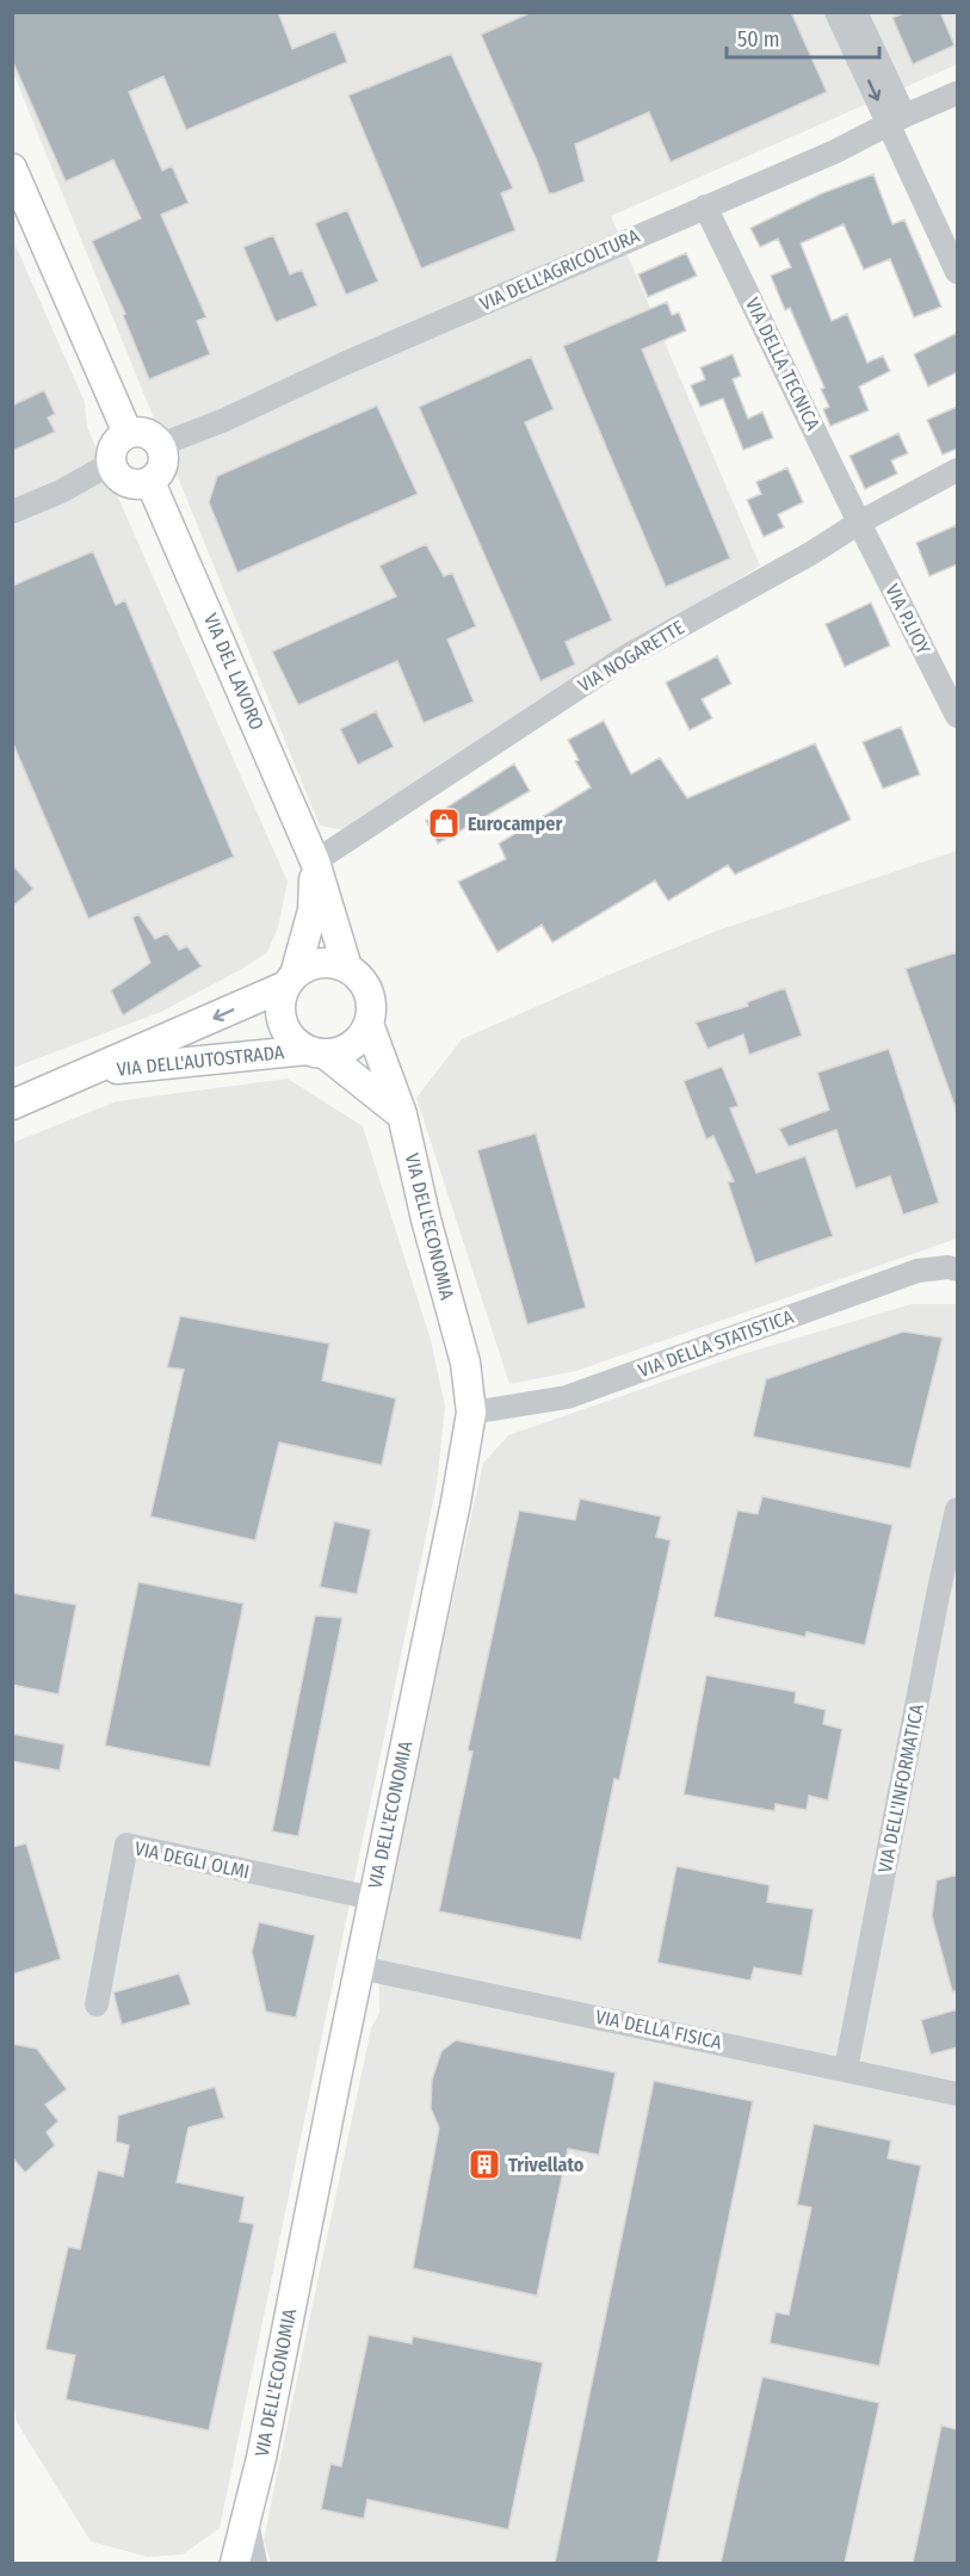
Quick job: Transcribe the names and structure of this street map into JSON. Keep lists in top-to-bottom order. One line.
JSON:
{"streets":{"main road":["VIA DEL LAVORO","VIA DELL'AUTOSTRADA","VIA DELL'ECONOMIA"],"street":["VIA DELL'AGRICOLTURA","VIA DELLA TECNICA","VIA P.LIOY","VIA NOGARETTE","VIA DELLA STATISTICA","VIA DELL'INFORMATICA","VIA DEGLI OLMI","VIA DELLA FISICA"]},"crossings":[["VIA DELL'AGRICOLTURA","VIA DELLA TECNICA"],["VIA DELL'AGRICOLTURA","VIA DEL LAVORO"],["VIA DELLA TECNICA","VIA P.LIOY"],["VIA DELLA TECNICA","VIA NOGARETTE"],["VIA P.LIOY","VIA NOGARETTE"],["VIA NOGARETTE","VIA DEL LAVORO"],["VIA DEL LAVORO","VIA DELL'AUTOSTRADA"],["VIA DEL LAVORO","VIA DELL'ECONOMIA"],["VIA DELL'AUTOSTRADA","VIA DELL'ECONOMIA"],["VIA DELL'ECONOMIA","VIA DELLA STATISTICA"],["VIA DELL'ECONOMIA","VIA DEGLI OLMI"],["VIA DELL'ECONOMIA","VIA DELLA FISICA"],["VIA DELL'INFORMATICA","VIA DELLA FISICA"]],"places":{"shop":["Eurocamper"],"building":["Trivellato"]},"scale_bar":"50 m"}
